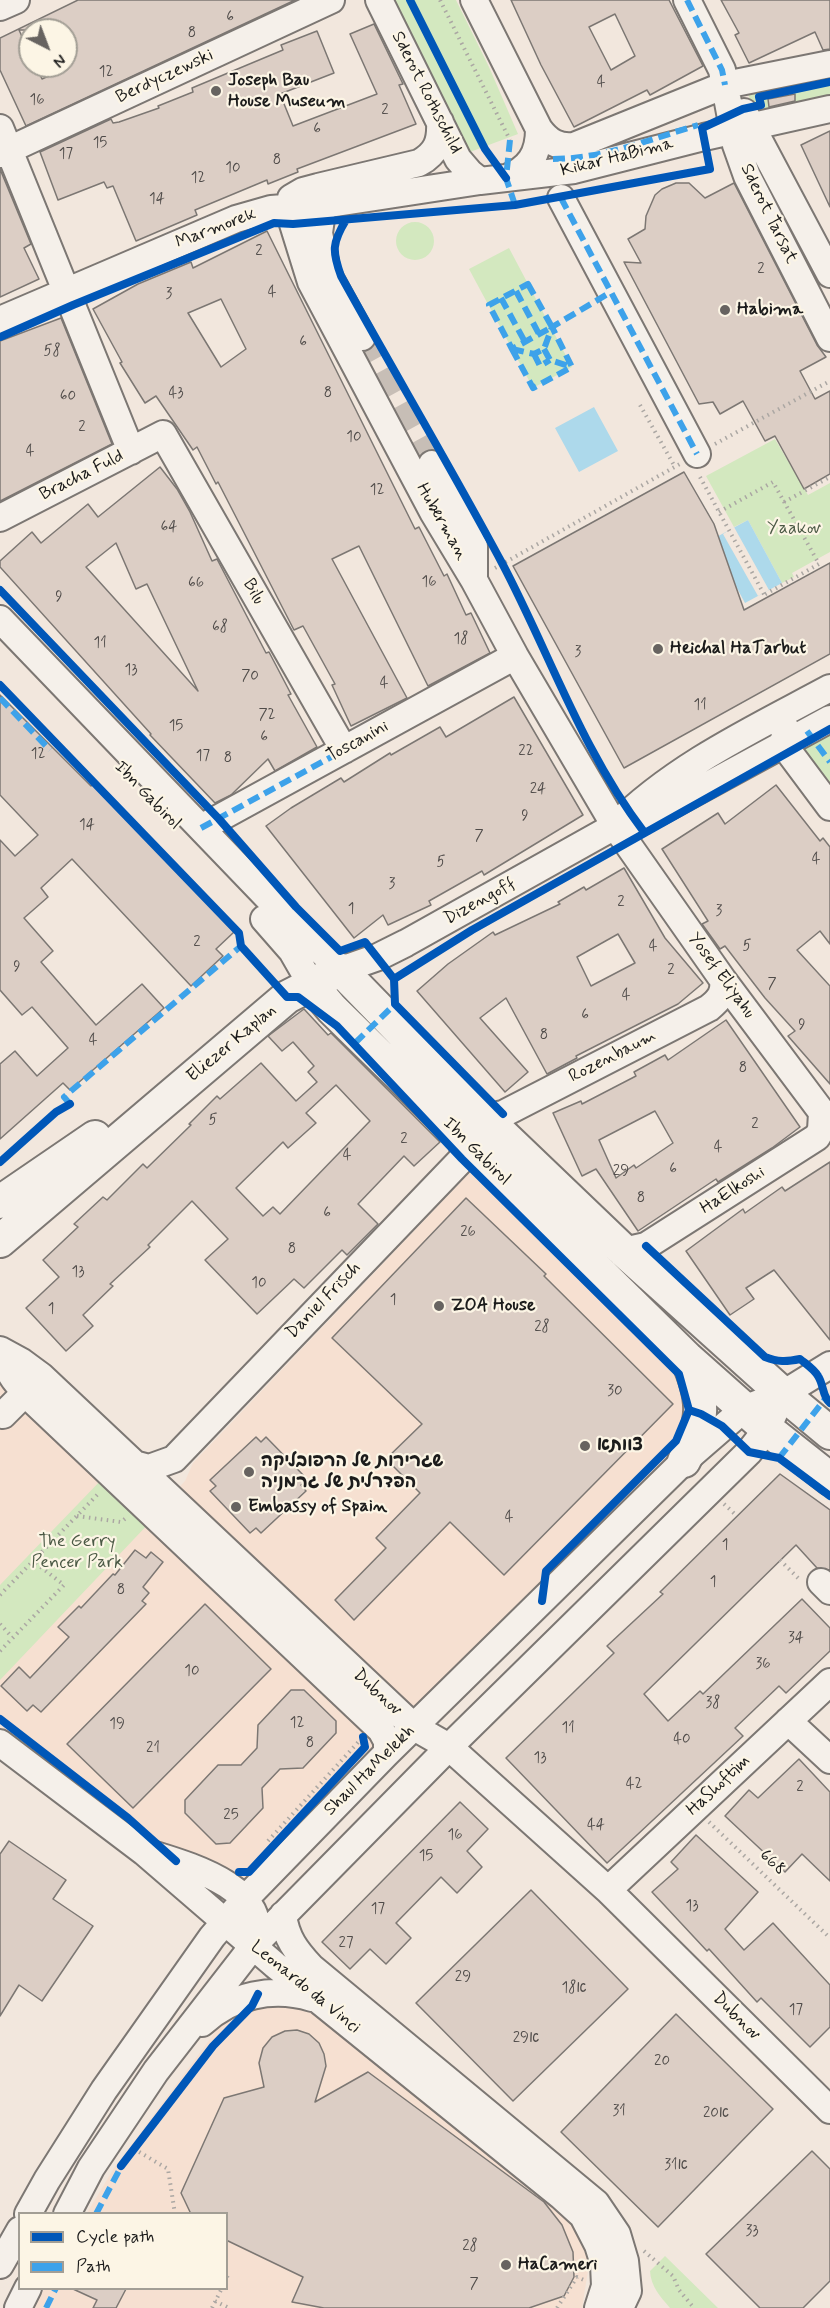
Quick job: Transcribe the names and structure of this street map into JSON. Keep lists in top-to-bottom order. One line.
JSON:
{"streets":{"main road":["Ibn Gabirol","Eliezer Kaplan"],"street":["Berdyczewski","Sderot Rothschild","Kikar HaBima","Sderot Tarsat","Marmorek","Bracha Fuld","Huberman","Bilu","Toscanini","Dizengoff","Yosef Eliyahu","Rozenbaum","HaElkoshi","Daniel Frisch","Dubnov","Shaul HaMelekh","HaShoftim","Leonardo da Vinci"],"path":["668"]},"crossings":[["Sderot Rothschild","Kikar HaBima"],["Sderot Rothschild","Marmorek"],["Kikar HaBima","Sderot Tarsat"],["Kikar HaBima","Marmorek"],["Marmorek","Huberman"],["Bracha Fuld","Bilu"],["Huberman","Toscanini"],["Huberman","Dizengoff"],["Huberman","Yosef Eliyahu"],["Bilu","Toscanini"],["Toscanini","Ibn Gabirol"],["Ibn Gabirol","Dizengoff"],["Ibn Gabirol","Eliezer Kaplan"],["Ibn Gabirol","Rozenbaum"],["Ibn Gabirol","HaElkoshi"],["Ibn Gabirol","Daniel Frisch"],["Ibn Gabirol","Shaul HaMelekh"],["Dizengoff","Yosef Eliyahu"],["Dizengoff","Eliezer Kaplan"],["Yosef Eliyahu","Rozenbaum"],["Yosef Eliyahu","HaElkoshi"],["Dubnov","Shaul HaMelekh"],["Dubnov","HaShoftim"],["Shaul HaMelekh","Leonardo da Vinci"],["HaShoftim","668"]],"parks":["Yaakov","The Gerry Pencer Park"],"places":["Joseph Bau House Museum","Habima","Heichal HaTarbut","ZOA House","צוותא","שגרירות של הרפובליקה הפדרלית של גרמניה","Embassy of Spain","HaCameri"],"house_numbers":["6","8","12","4","16","2","6","15","17","8","10","12","14","2","2","4","3","6","58","43","8","60","2","10","4","12","64","16","66","9","68","18","11","3","13","70","4","11","72","15","6","22","12","17","8","24","9","14","7","4","5","3","2","1","3","2","4","5","9","2","7","4","6","9","8","4","8","5","2","2","4","4","6","29","8","6","26","8","13","10","1","1","28","30","4","1","1","8","34","36","10","38","12","19","11","40","8","21","13","42","2","25","44","16","15","13","17","27","29","18א","17","29א","20","31","20א","31א","33","28","7"],"legend":["Cycle path","Path"],"north":"bottom right"}
